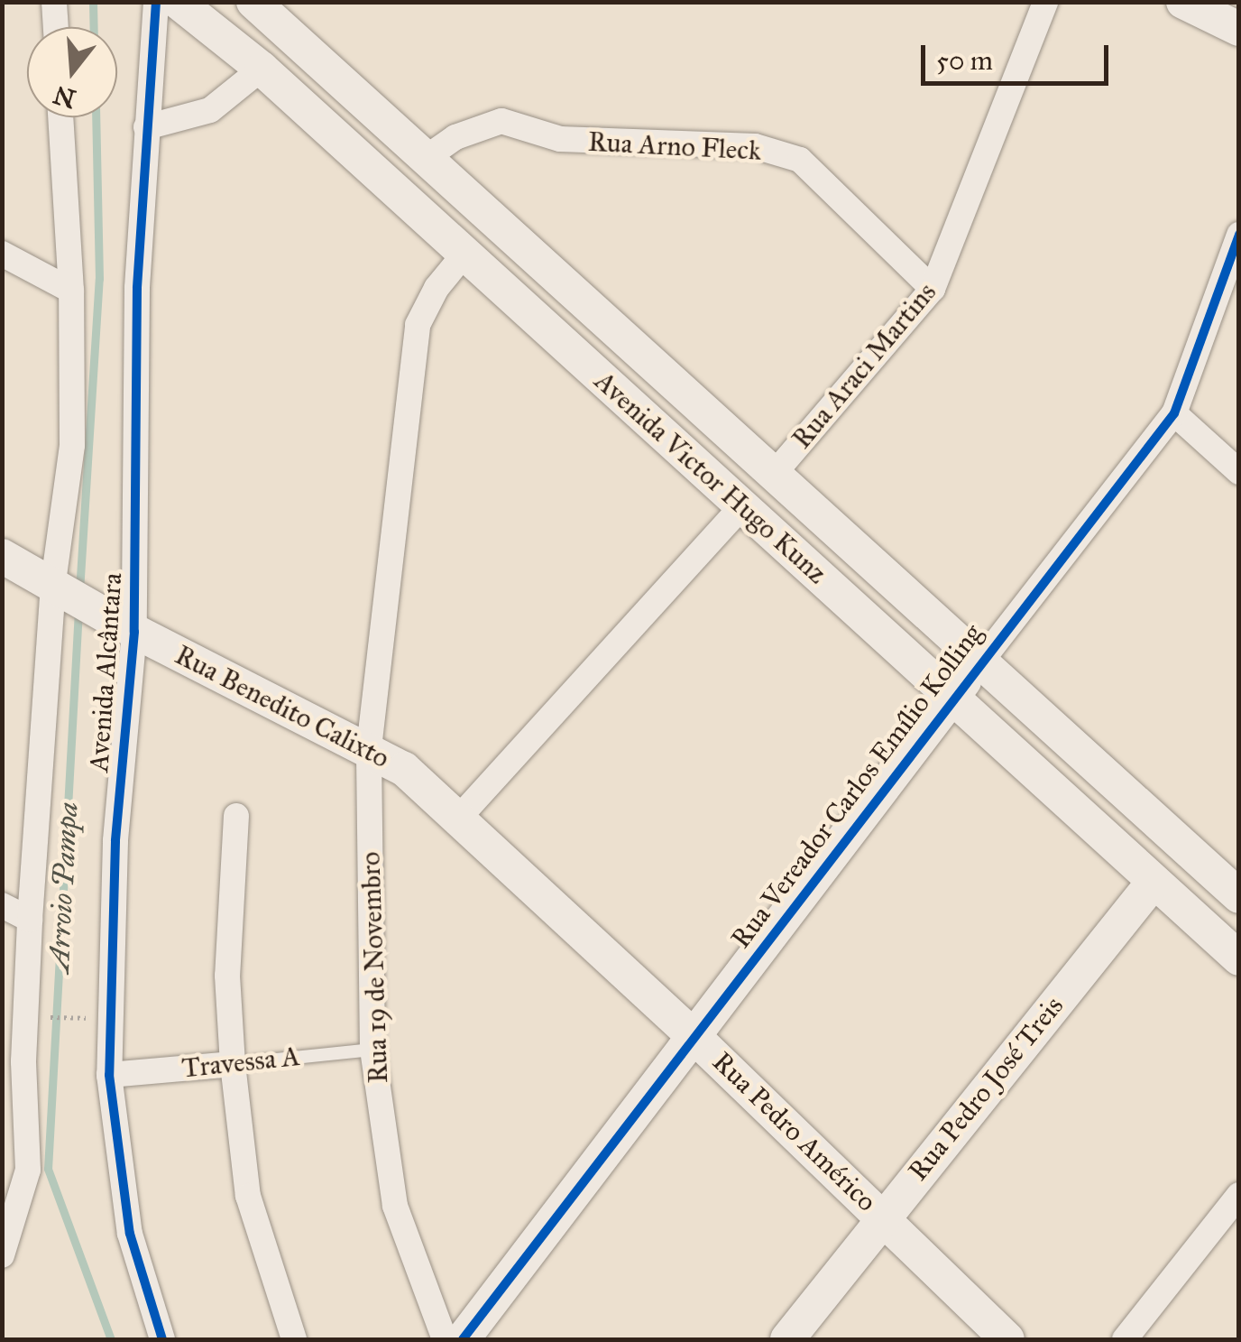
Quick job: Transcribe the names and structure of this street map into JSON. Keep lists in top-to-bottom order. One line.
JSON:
{"streets":{"main road":["Avenida Victor Hugo Kunz","Rua Benedito Calixto","Rua Vereador Carlos Emílio Kolling","Rua Pedro José Treis","Rua Pedro Américo"],"street":["Rua Arno Fleck","Rua Araci Martins","Avenida Alcântara","Rua 19 de Novembro","Travessa A"]},"crossings":[["Rua Arno Fleck","Rua Araci Martins"],["Rua Arno Fleck","Avenida Victor Hugo Kunz"],["Rua Araci Martins","Avenida Victor Hugo Kunz"],["Avenida Victor Hugo Kunz","Rua Vereador Carlos Emílio Kolling"],["Avenida Victor Hugo Kunz","Rua 19 de Novembro"],["Avenida Victor Hugo Kunz","Rua Pedro José Treis"],["Avenida Alcântara","Rua Benedito Calixto"],["Avenida Alcântara","Travessa A"],["Rua Benedito Calixto","Rua 19 de Novembro"],["Rua Benedito Calixto","Rua Pedro Américo"],["Rua Vereador Carlos Emílio Kolling","Rua Pedro Américo"],["Rua 19 de Novembro","Travessa A"],["Rua Pedro José Treis","Rua Pedro Américo"]],"water":["Arroio Pampa"],"scale_bar":"50 m","north":"bottom"}
